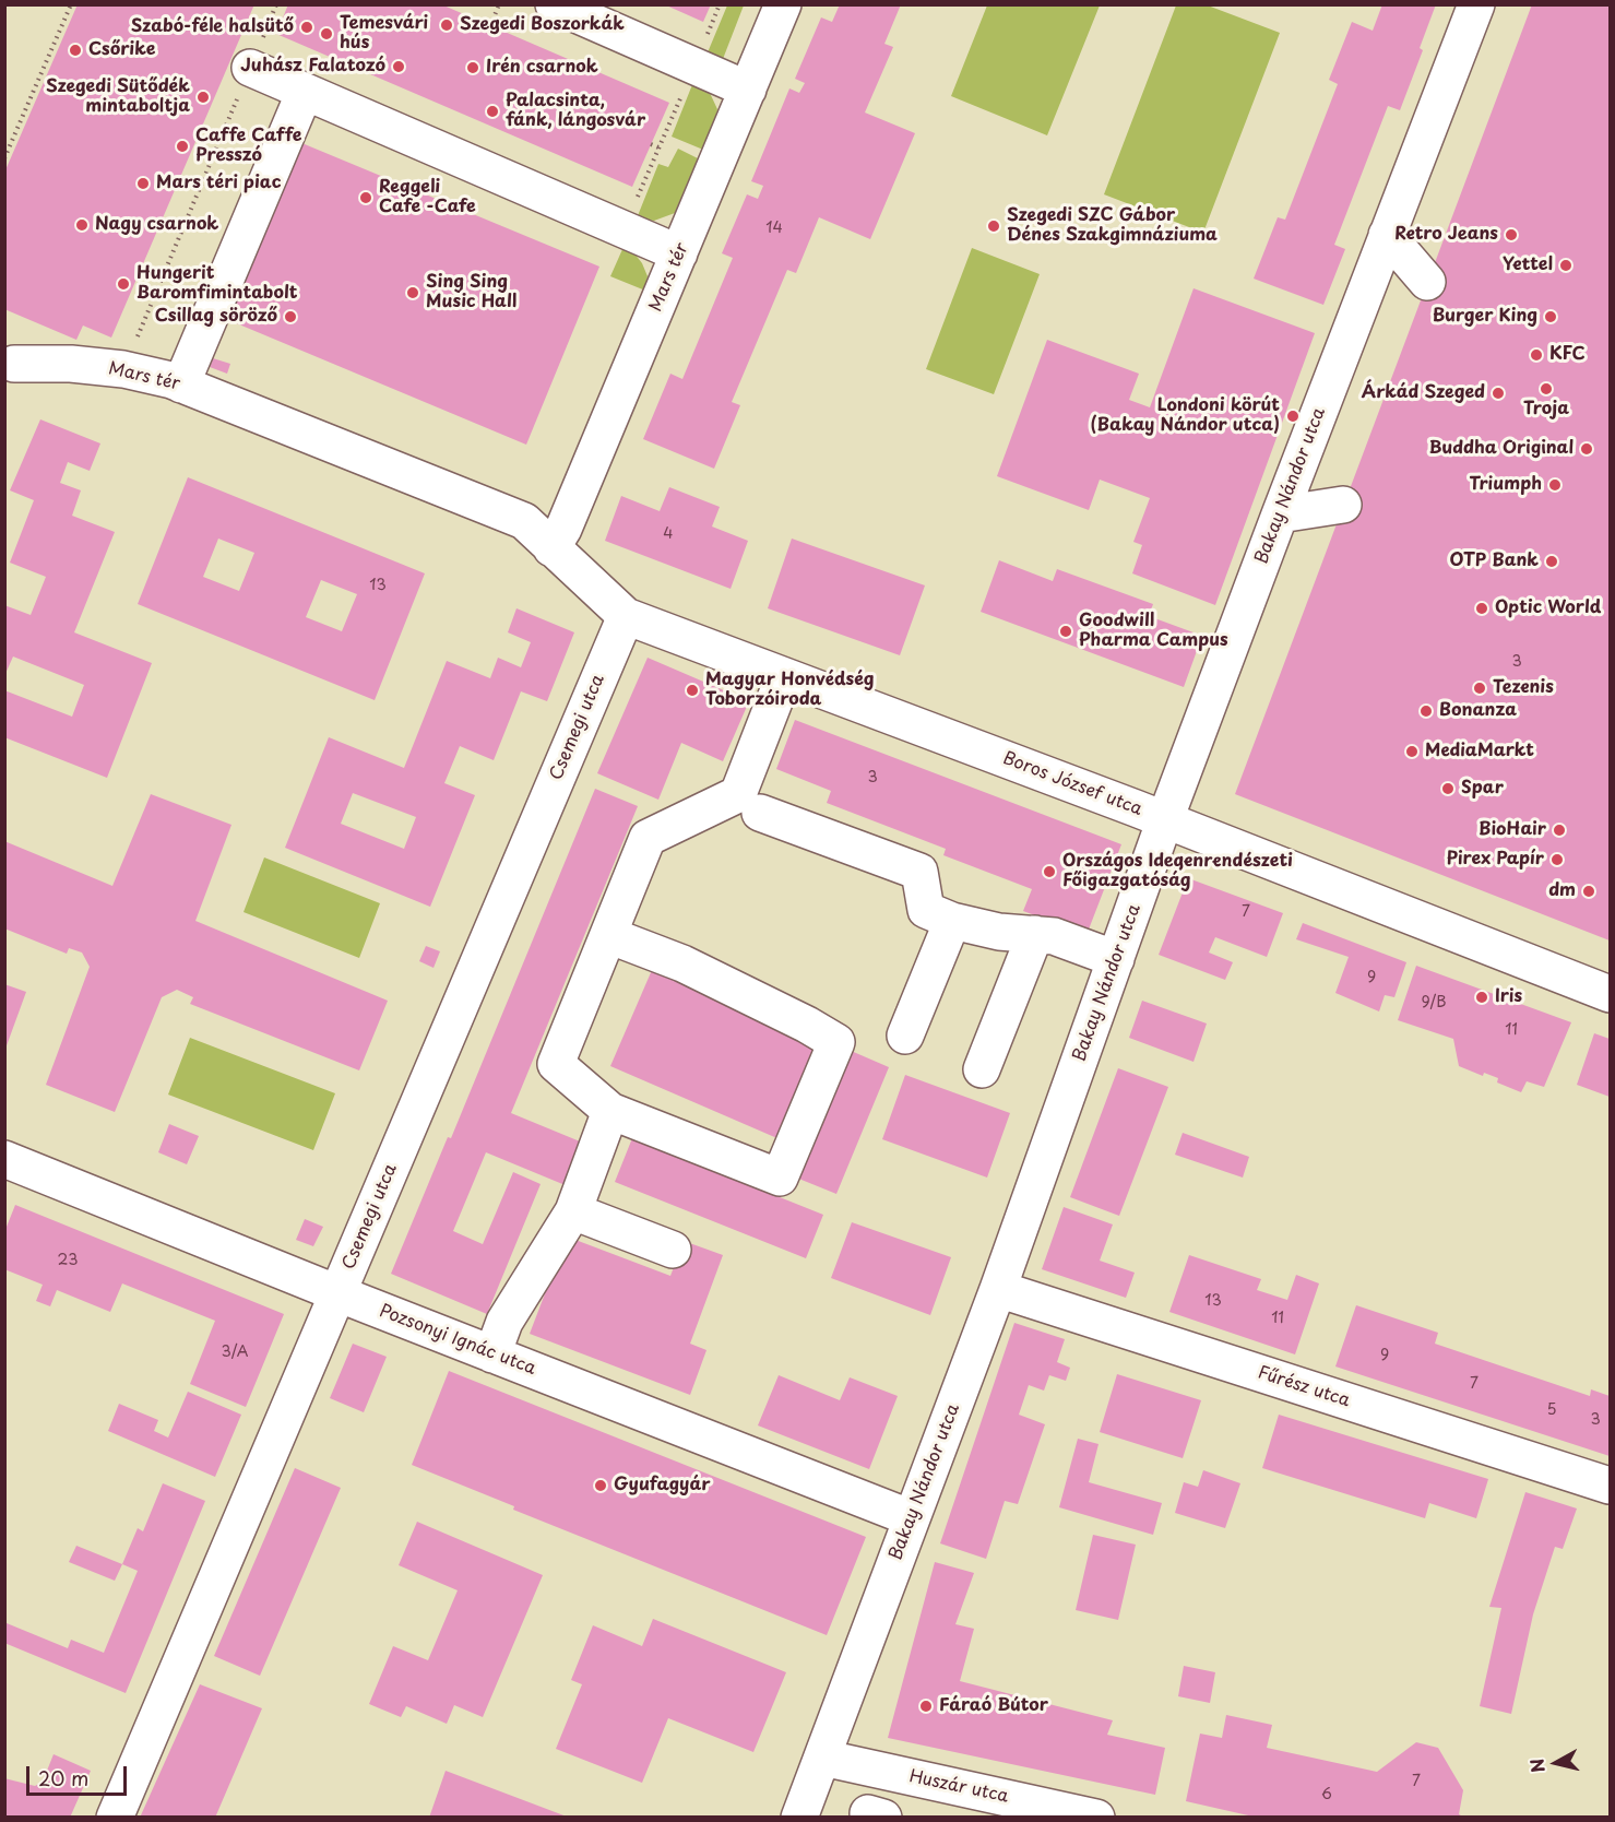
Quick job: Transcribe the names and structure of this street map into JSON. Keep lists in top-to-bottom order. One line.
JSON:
{"streets":{"street":["Mars tér","Bakay Nándor utca","Csemegi utca","Boros József utca","Pozsonyi Ignác utca","Fűrész utca","Huszár utca"]},"crossings":[["Mars tér","Boros József utca"],["Bakay Nándor utca","Boros József utca"],["Bakay Nándor utca","Pozsonyi Ignác utca"],["Bakay Nándor utca","Fűrész utca"],["Bakay Nándor utca","Huszár utca"],["Csemegi utca","Boros József utca"],["Csemegi utca","Pozsonyi Ignác utca"]],"places":["Szegedi Boszorkák","Szabó-féle halsütő","Temesvári hús","Csőrike","Juhász Falatozó","Irén csarnok","Szegedi Sütődék mintaboltja","Palacsinta, fánk, lángosvár","Caffe Caffe Presszó","Mars téri piac","Reggeli Cafe -Cafe","Nagy csarnok","Szegedi SZC Gábor Dénes Szakgimnáziuma","Retro Jeans","Yettel","Hungerit Baromfimintabolt","Sing Sing Music Hall","Csillag söröző","Burger King","KFC","Troja","Árkád Szeged","Londoni körút (Bakay Nándor utca)","Buddha Original","Triumph","OTP Bank","Optic World","Goodwill Pharma Campus","Tezenis","Magyar Honvédség Toborzóiroda","Bonanza","MediaMarkt","Spar","BioHair","Pirex Papír","Országos Idegenrendészeti Főigazgatóság","dm","Iris","Gyufagyár","Fáraó Bútor"],"house_numbers":["14","4","13","3","3","7","9","9/B","11","23","13","11","3/A","9","7","5","3","7","6"],"scale_bar":"20 m","north":"left"}
